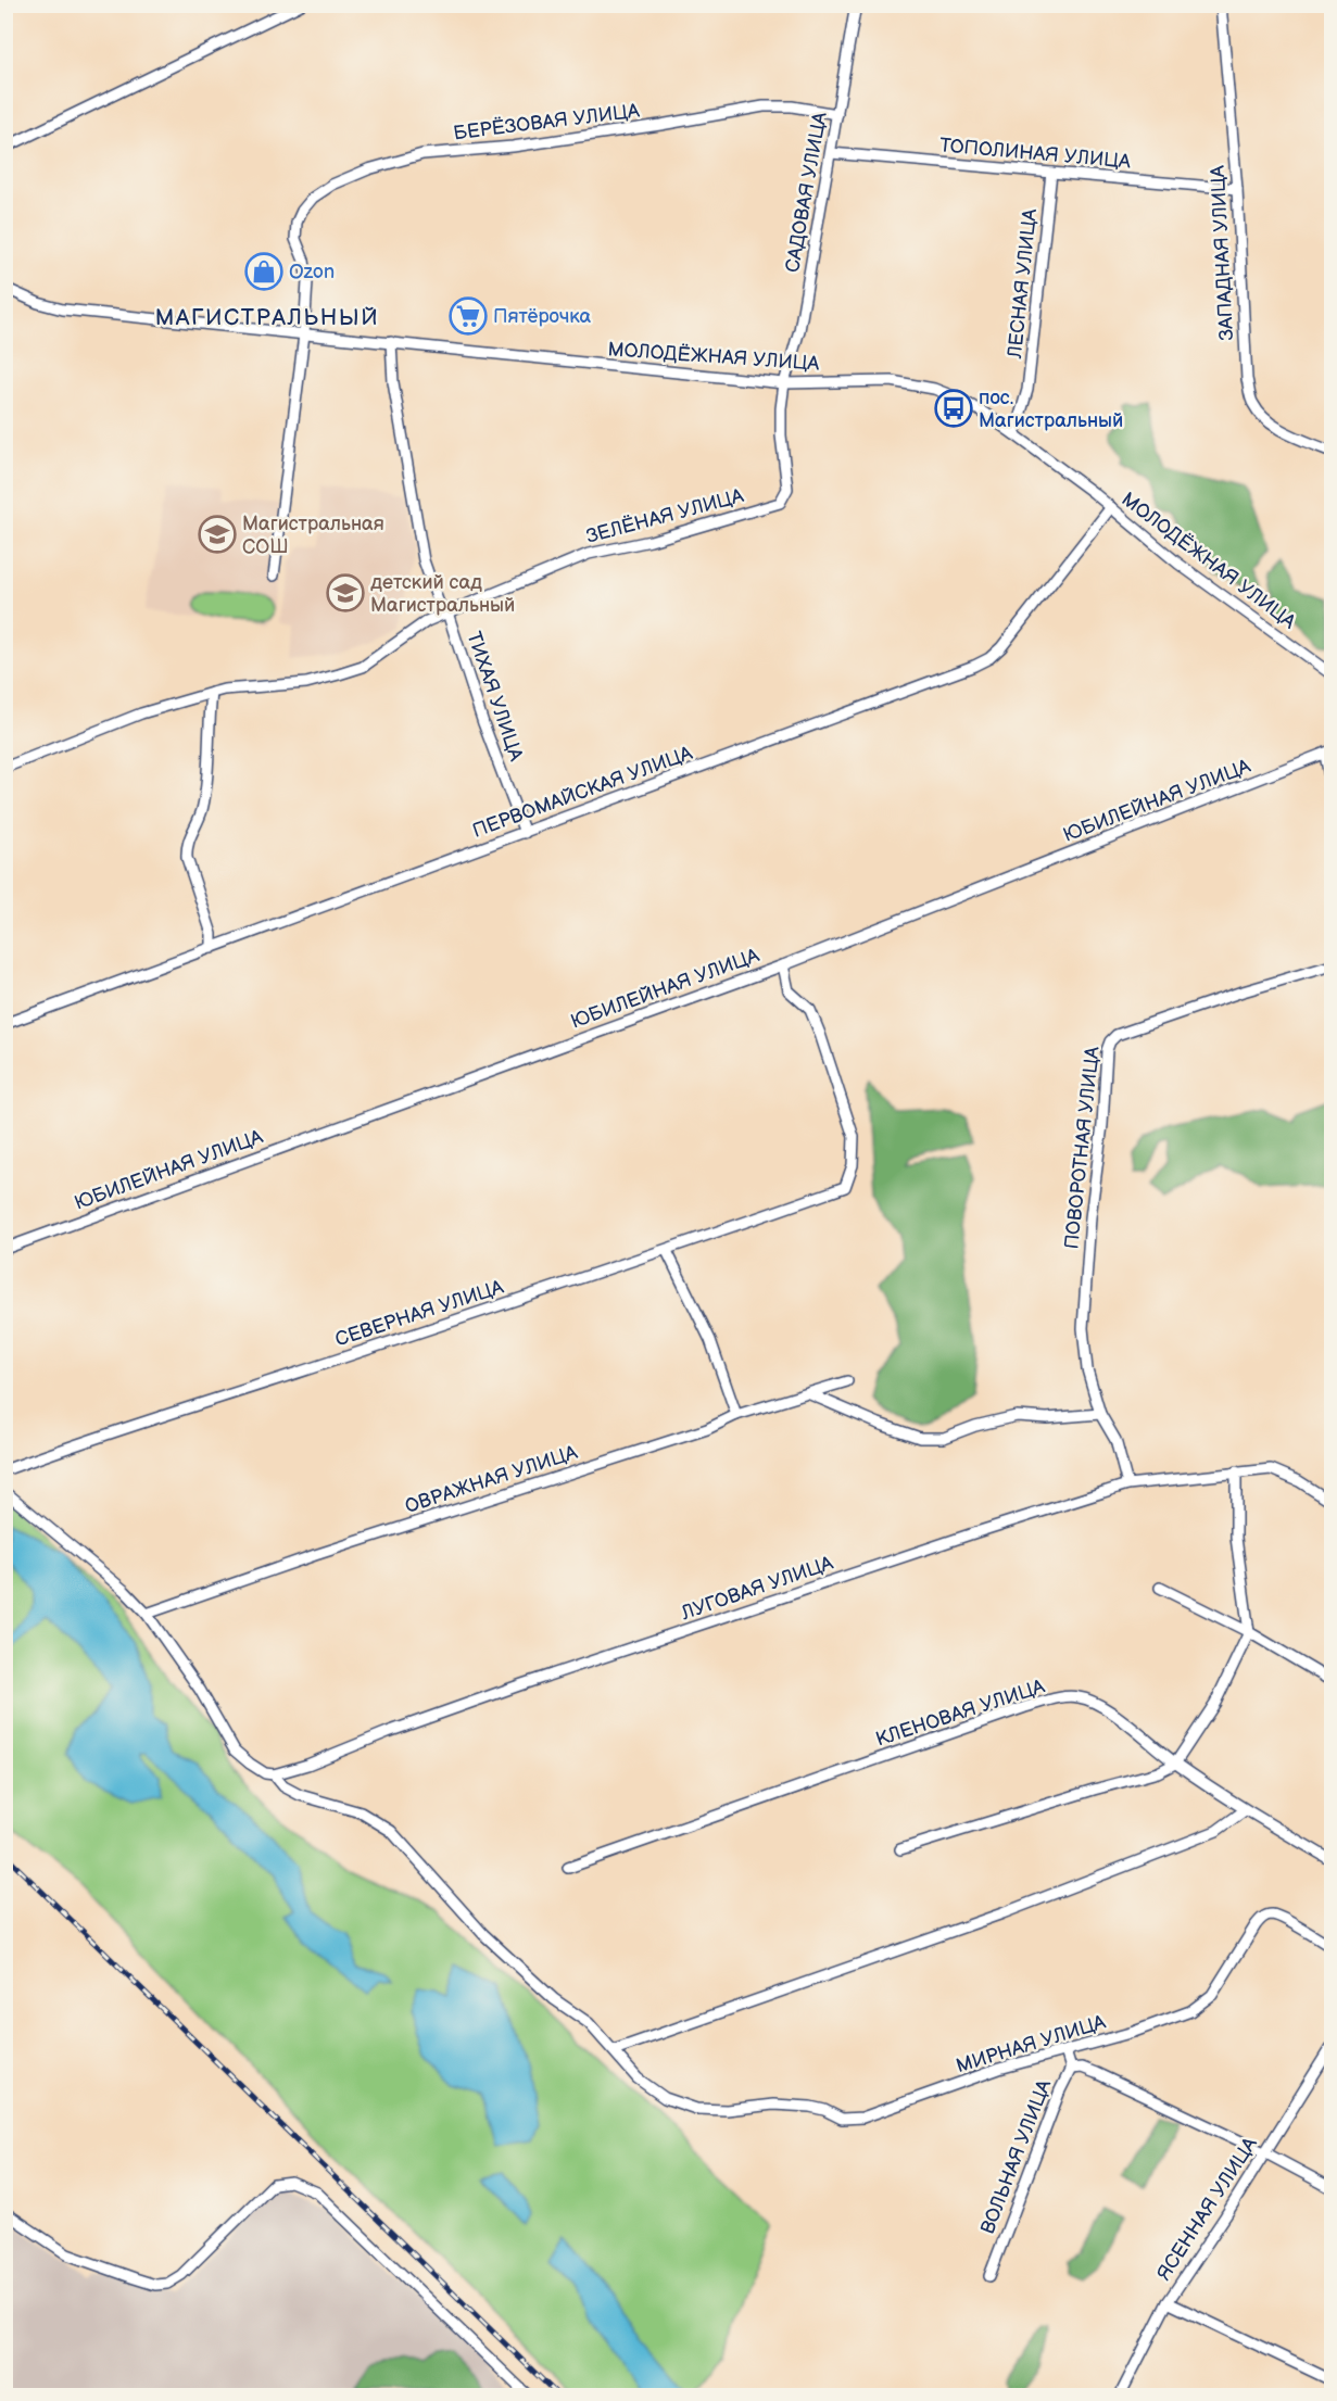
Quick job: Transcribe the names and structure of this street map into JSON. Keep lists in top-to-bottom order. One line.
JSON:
{"streets":{"street":["БЕРЁЗОВАЯ УЛИЦА","ТОПОЛИНАЯ УЛИЦА","САДОВАЯ УЛИЦА","ЗАПАДНАЯ УЛИЦА","ЛЕСНАЯ УЛИЦА","МОЛОДЁЖНАЯ УЛИЦА","ЗЕЛЁНАЯ УЛИЦА","ТИХАЯ УЛИЦА","ПЕРВОМАЙСКАЯ УЛИЦА","ЮБИЛЕЙНАЯ УЛИЦА","ПОВОРОТНАЯ УЛИЦА","СЕВЕРНАЯ УЛИЦА","ОВРАЖНАЯ УЛИЦА","ЛУГОВАЯ УЛИЦА","КЛЕНОВАЯ УЛИЦА","МИРНАЯ УЛИЦА","ВОЛЬНАЯ УЛИЦА","ЯСЕННАЯ УЛИЦА"]},"crossings":[["БЕРЁЗОВАЯ УЛИЦА","САДОВАЯ УЛИЦА"],["БЕРЁЗОВАЯ УЛИЦА","МОЛОДЁЖНАЯ УЛИЦА"],["ТОПОЛИНАЯ УЛИЦА","САДОВАЯ УЛИЦА"],["ТОПОЛИНАЯ УЛИЦА","ЗАПАДНАЯ УЛИЦА"],["ТОПОЛИНАЯ УЛИЦА","ЛЕСНАЯ УЛИЦА"],["САДОВАЯ УЛИЦА","МОЛОДЁЖНАЯ УЛИЦА"],["САДОВАЯ УЛИЦА","ЗЕЛЁНАЯ УЛИЦА"],["ЛЕСНАЯ УЛИЦА","МОЛОДЁЖНАЯ УЛИЦА"],["МОЛОДЁЖНАЯ УЛИЦА","ЗЕЛЁНАЯ УЛИЦА"],["МОЛОДЁЖНАЯ УЛИЦА","ТИХАЯ УЛИЦА"],["МОЛОДЁЖНАЯ УЛИЦА","ПЕРВОМАЙСКАЯ УЛИЦА"],["ЗЕЛЁНАЯ УЛИЦА","ТИХАЯ УЛИЦА"],["ТИХАЯ УЛИЦА","ПЕРВОМАЙСКАЯ УЛИЦА"],["ЮБИЛЕЙНАЯ УЛИЦА","СЕВЕРНАЯ УЛИЦА"],["ПОВОРОТНАЯ УЛИЦА","ЛУГОВАЯ УЛИЦА"],["МИРНАЯ УЛИЦА","ВОЛЬНАЯ УЛИЦА"]],"districts":["МАГИСТРАЛЬНЫЙ"],"places":{"shop":["Ozon"],"supermarket":["Пятёрочка"],"bus stop":["пос. Магистральный"],"school or university":["Магистральная СОШ","детский сад Магистральный"]}}
